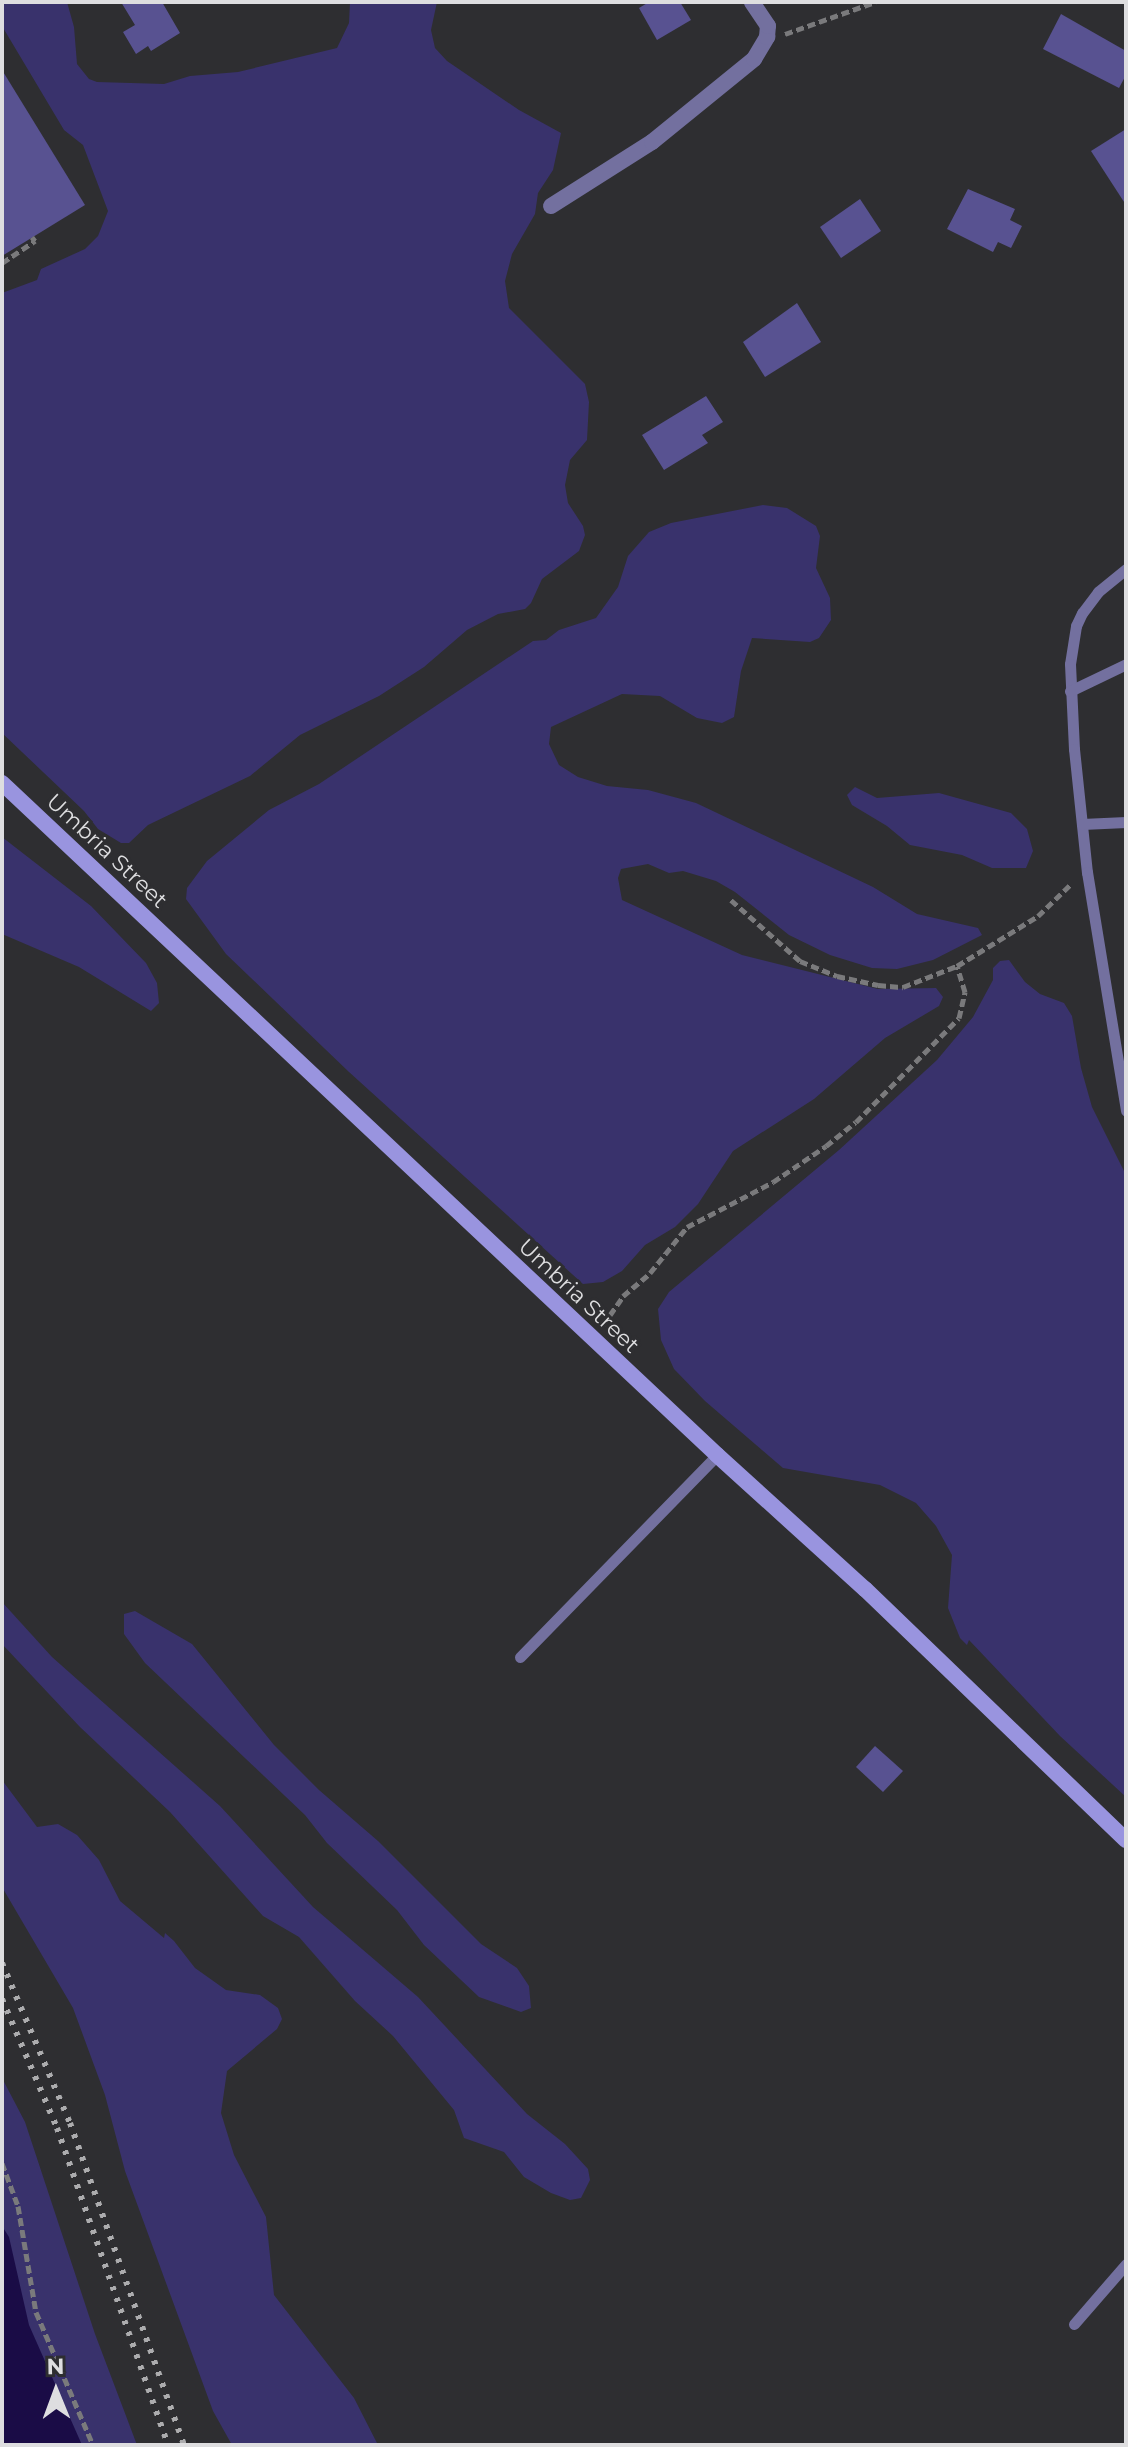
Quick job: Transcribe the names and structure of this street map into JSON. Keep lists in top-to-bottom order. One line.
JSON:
{"streets":{"main road":["Umbria Street"]},"north":"top"}
